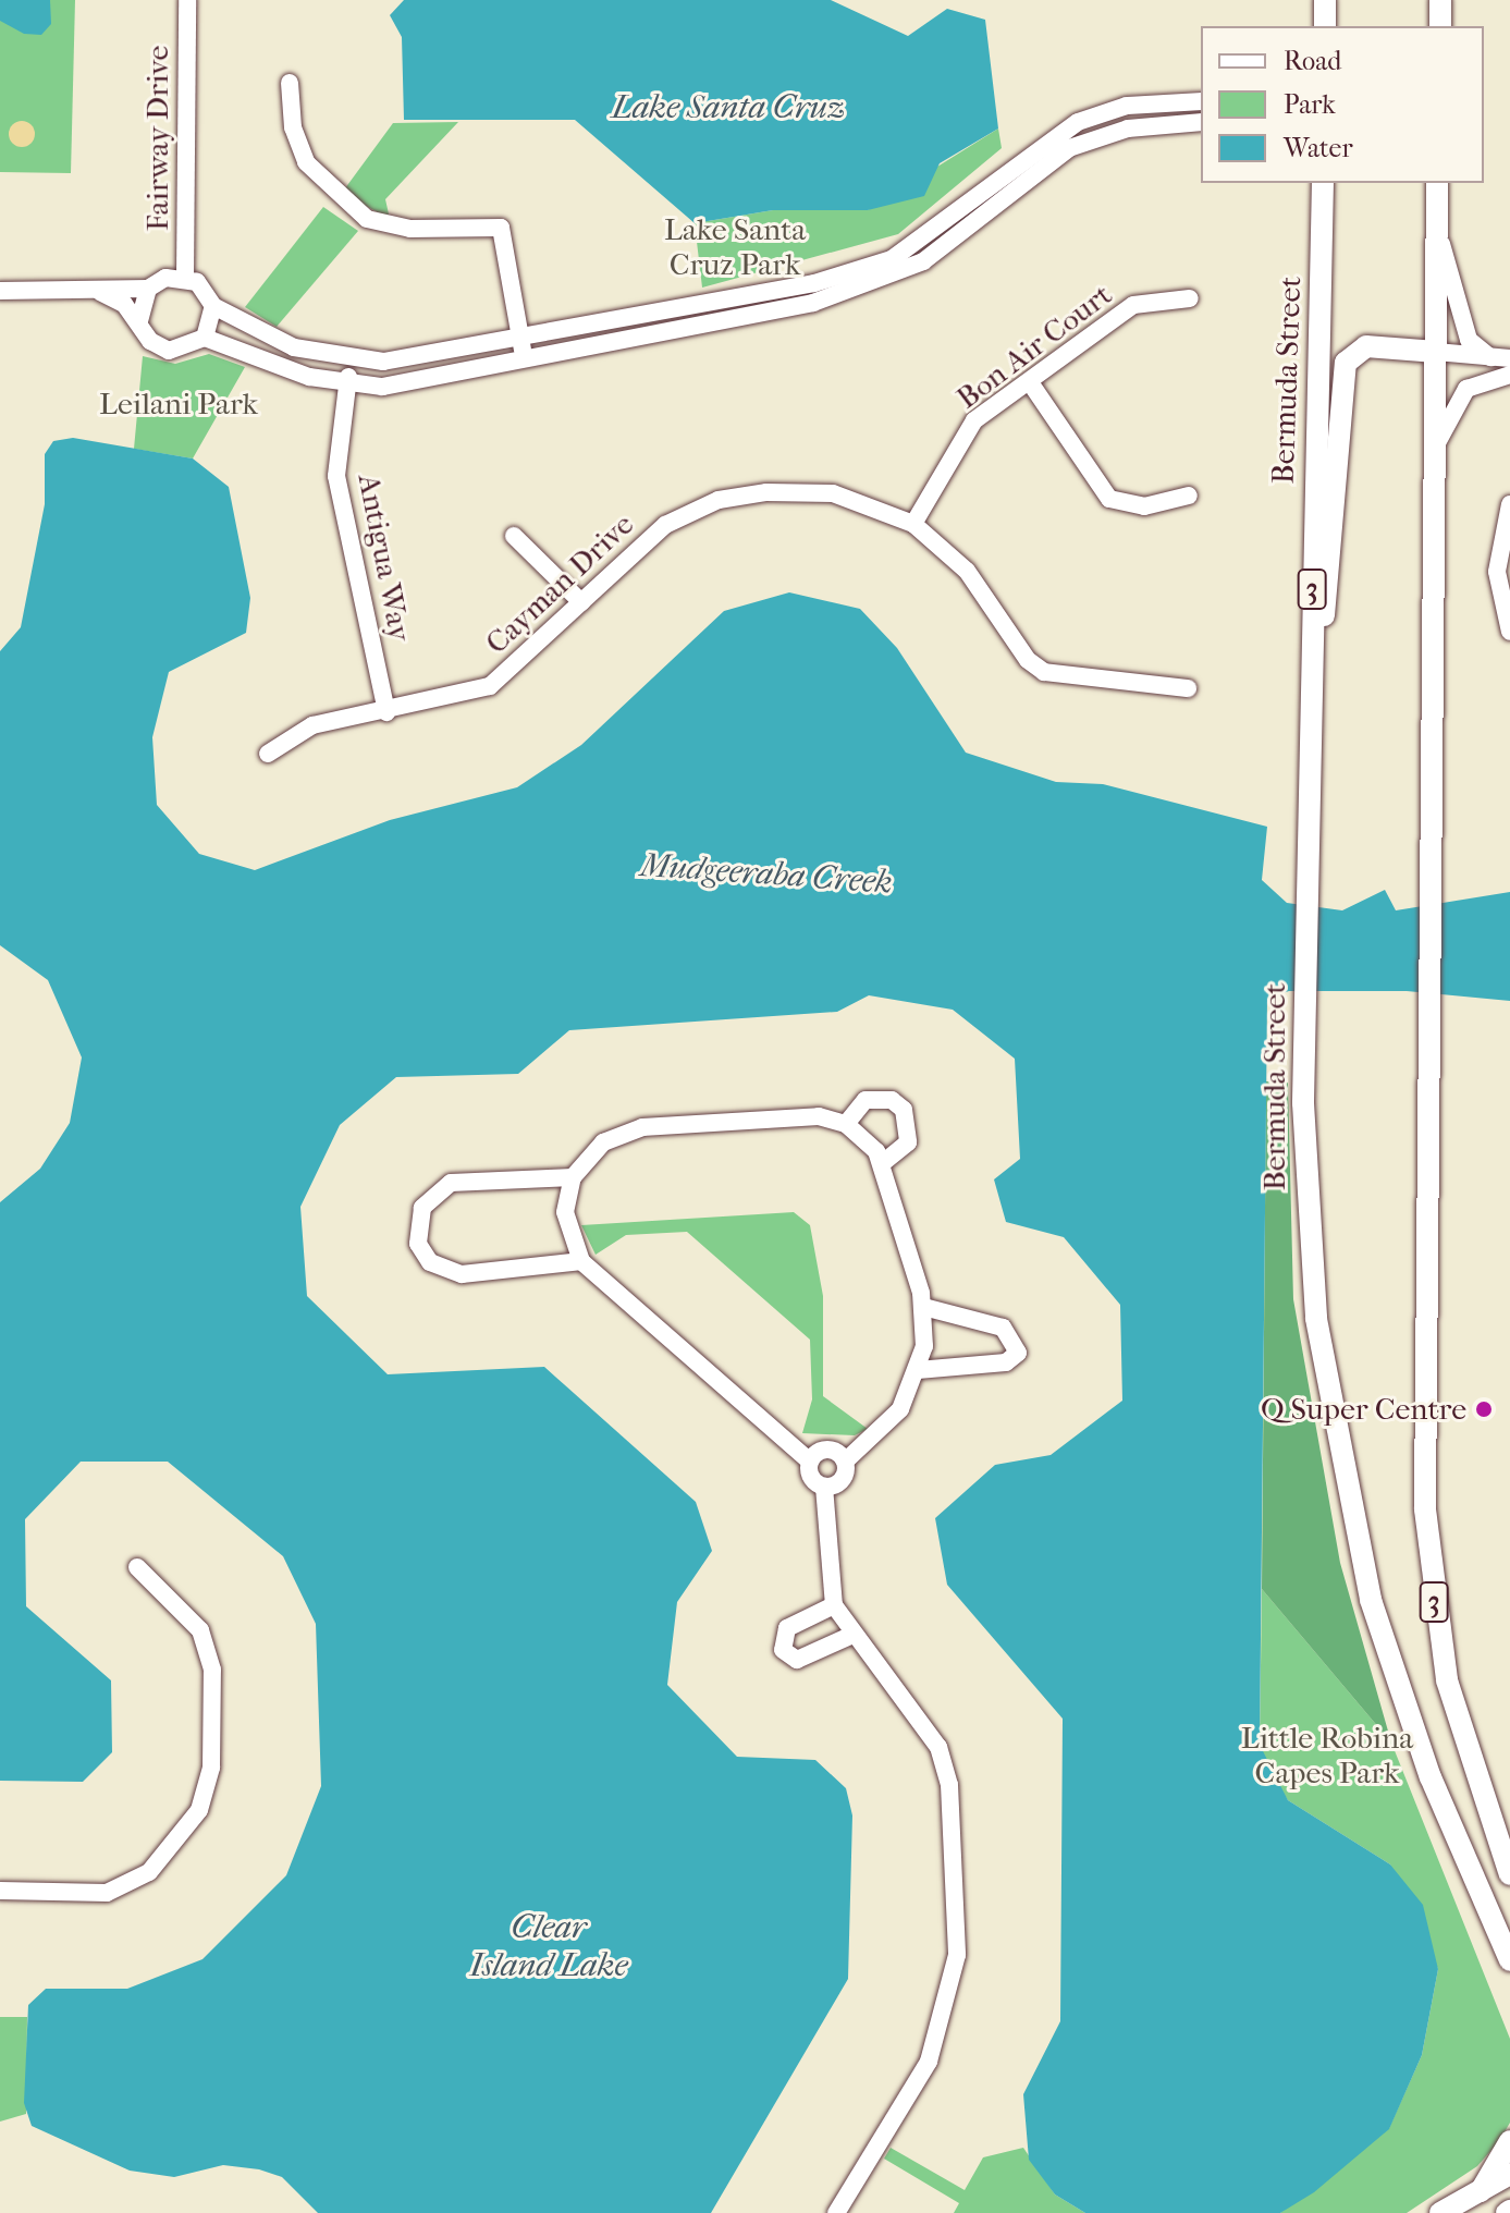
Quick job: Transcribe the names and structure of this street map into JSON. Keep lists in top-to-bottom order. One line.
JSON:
{"streets":{"main road":["Bermuda Street","3"],"street":["Fairway Drive","Bon Air Court","Antigua Way","Cayman Drive"]},"crossings":[["Bon Air Court","Cayman Drive"],["Antigua Way","Cayman Drive"]],"water":["Lake Santa Cruz","Mudgeeraba Creek","Clear Island Lake"],"parks":["Lake Santa Cruz Park","Leilani Park","Little Robina Capes Park"],"places":["Q Super Centre"],"legend":["Road","Park","Water"]}
